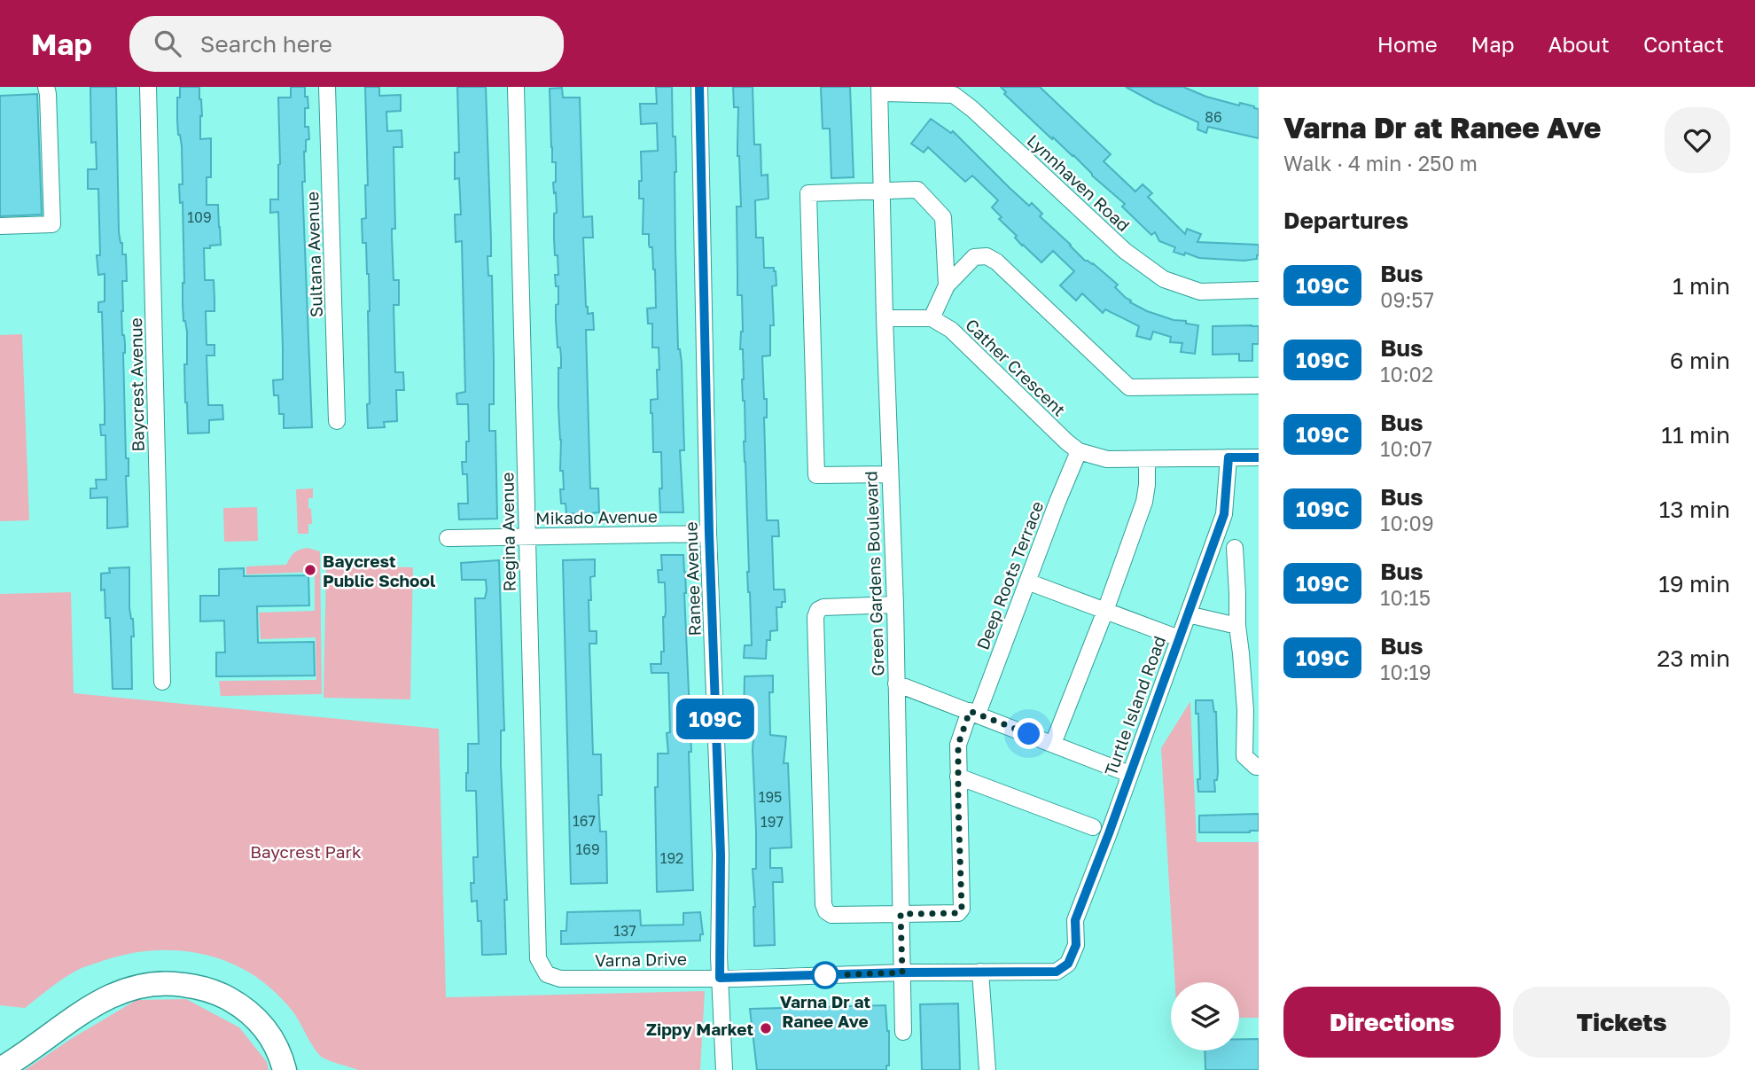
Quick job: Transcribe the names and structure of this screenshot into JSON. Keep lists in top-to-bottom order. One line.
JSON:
{"streets":{"street":["Lynnhaven Road","Sultana Avenue","Cather Crescent","Baycrest Avenue","Mikado Avenue","Regina Avenue","Green Gardens Boulevard","Deep Roots Terrace","Ranee Avenue","Turtle Island Road","Varna Drive"]},"crossings":[["Lynnhaven Road","Green Gardens Boulevard"],["Cather Crescent","Deep Roots Terrace"],["Mikado Avenue","Regina Avenue"],["Mikado Avenue","Ranee Avenue"],["Regina Avenue","Varna Drive"],["Green Gardens Boulevard","Deep Roots Terrace"],["Green Gardens Boulevard","Varna Drive"],["Ranee Avenue","Varna Drive"],["Turtle Island Road","Varna Drive"]],"parks":["Baycrest Park"],"places":["Baycrest Public School","Varna Dr at Ranee Ave","Zippy Market"],"lines":["bus line 109C"],"house_numbers":["86","109","195","167","197","169","192","137"],"page":{"header":"Map","search":"Search here","nav":["Home","Map","About","Contact"],"on_map":"109C","heading":[["Varna Dr at Ranee Ave","Walk · 4 min · 250 m"],"Departures"],"list":[{"mark":"109C","name":"Bus","note":"09:57","value":"1 min"},{"mark":"109C","name":"Bus","note":"10:02","value":"6 min"},{"mark":"109C","name":"Bus","note":"10:07","value":"11 min"},{"mark":"109C","name":"Bus","note":"10:09","value":"13 min"},{"mark":"109C","name":"Bus","note":"10:15","value":"19 min"},{"mark":"109C","name":"Bus","note":"10:19","value":"23 min"}],"buttons":["Directions","Tickets"]}}
